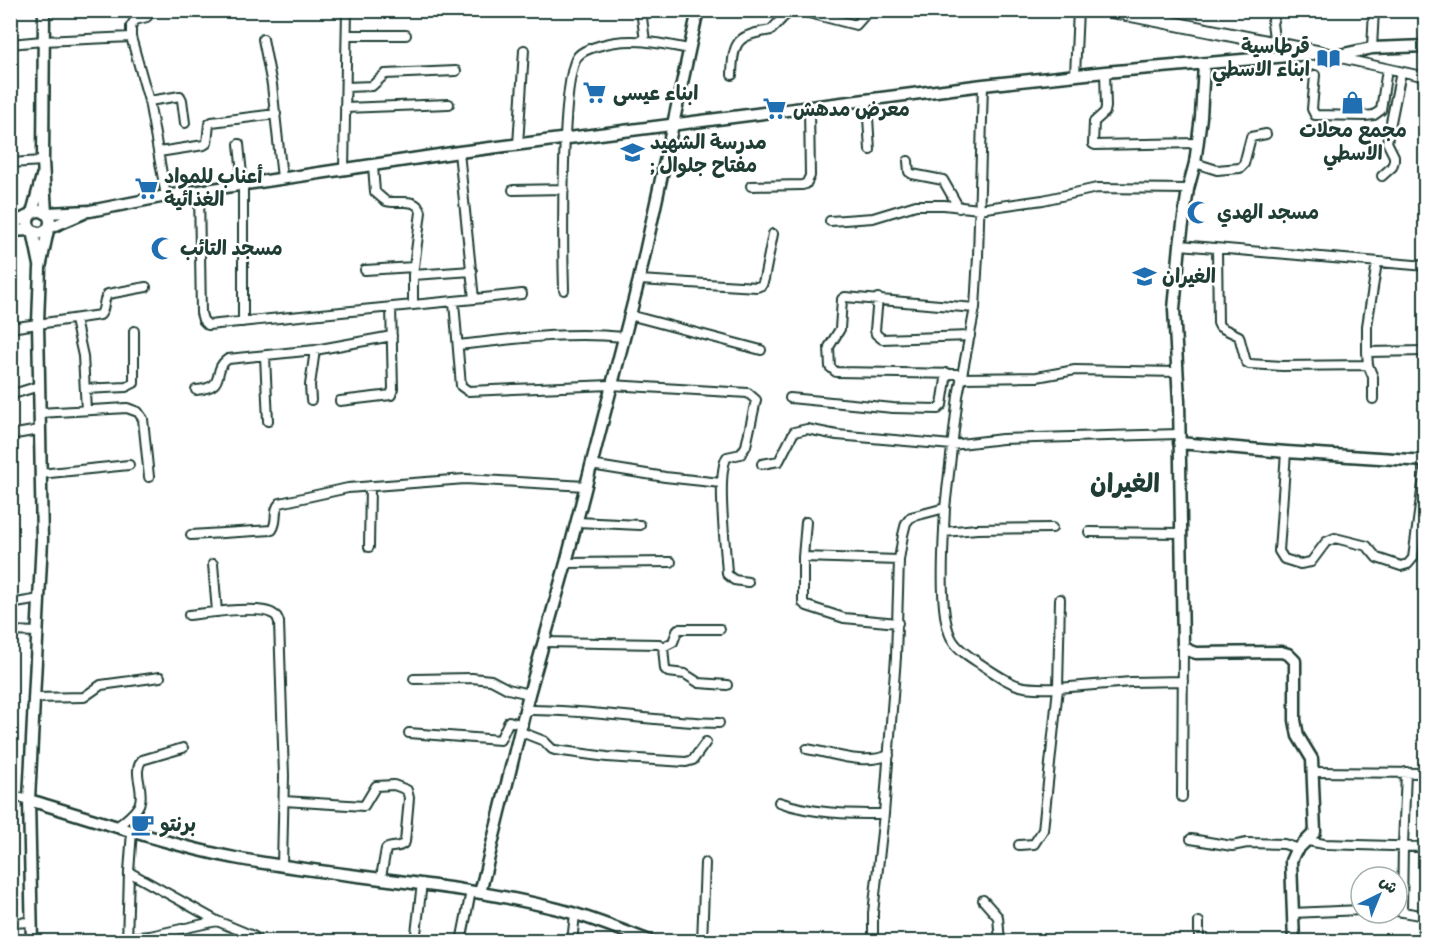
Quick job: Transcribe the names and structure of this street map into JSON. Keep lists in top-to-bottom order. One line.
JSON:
{"districts":["الغيران"],"places":{"library":["قرطاسية ابناء الاسطي"],"supermarket":["ابناء عيسى","معرض مدهش","أعناب للمواد الغذائية"],"shop":["مجمع محلات الاسطي"],"school or university":["مدرسة الشهيد ; مفتاح جلوال","الغيران"],"mosque":["مسجد الهدي","مسجد التائب"],"cafe":["برنتو"]},"north":"top right"}
